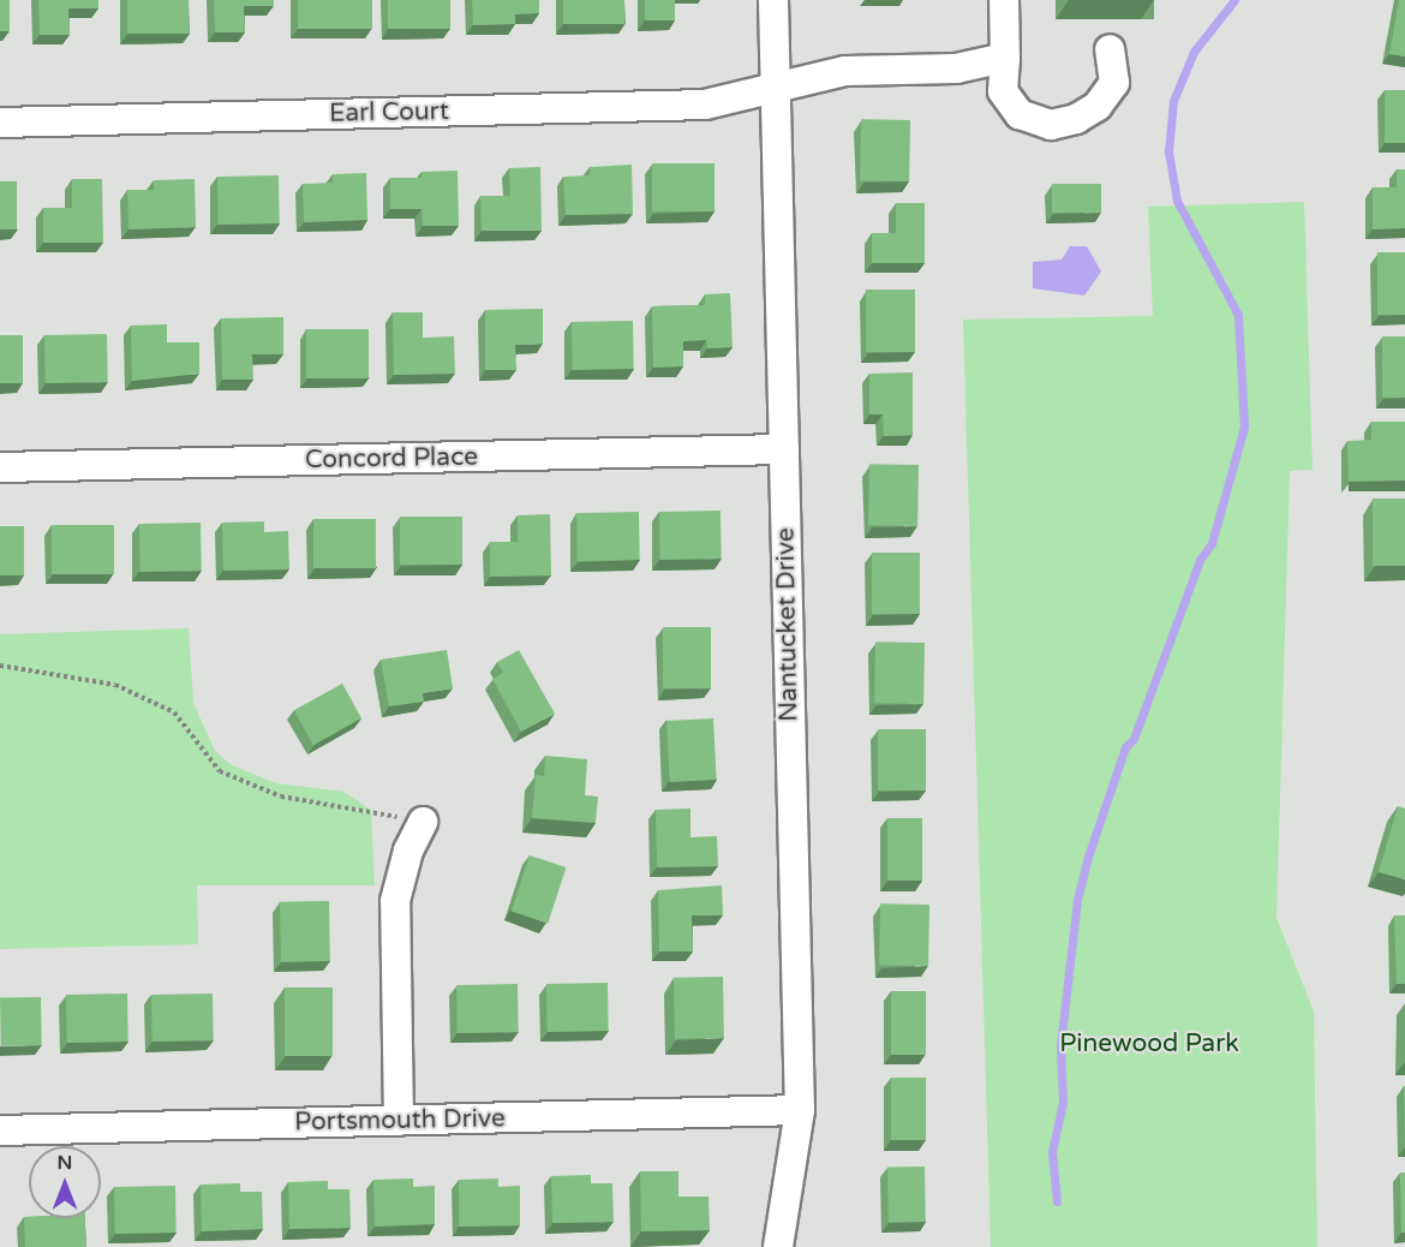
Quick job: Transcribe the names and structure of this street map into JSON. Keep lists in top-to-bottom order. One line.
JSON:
{"streets":{"street":["Earl Court","Concord Place","Nantucket Drive","Portsmouth Drive"]},"crossings":[["Earl Court","Nantucket Drive"],["Concord Place","Nantucket Drive"],["Nantucket Drive","Portsmouth Drive"]],"parks":["Pinewood Park"],"north":"top"}
